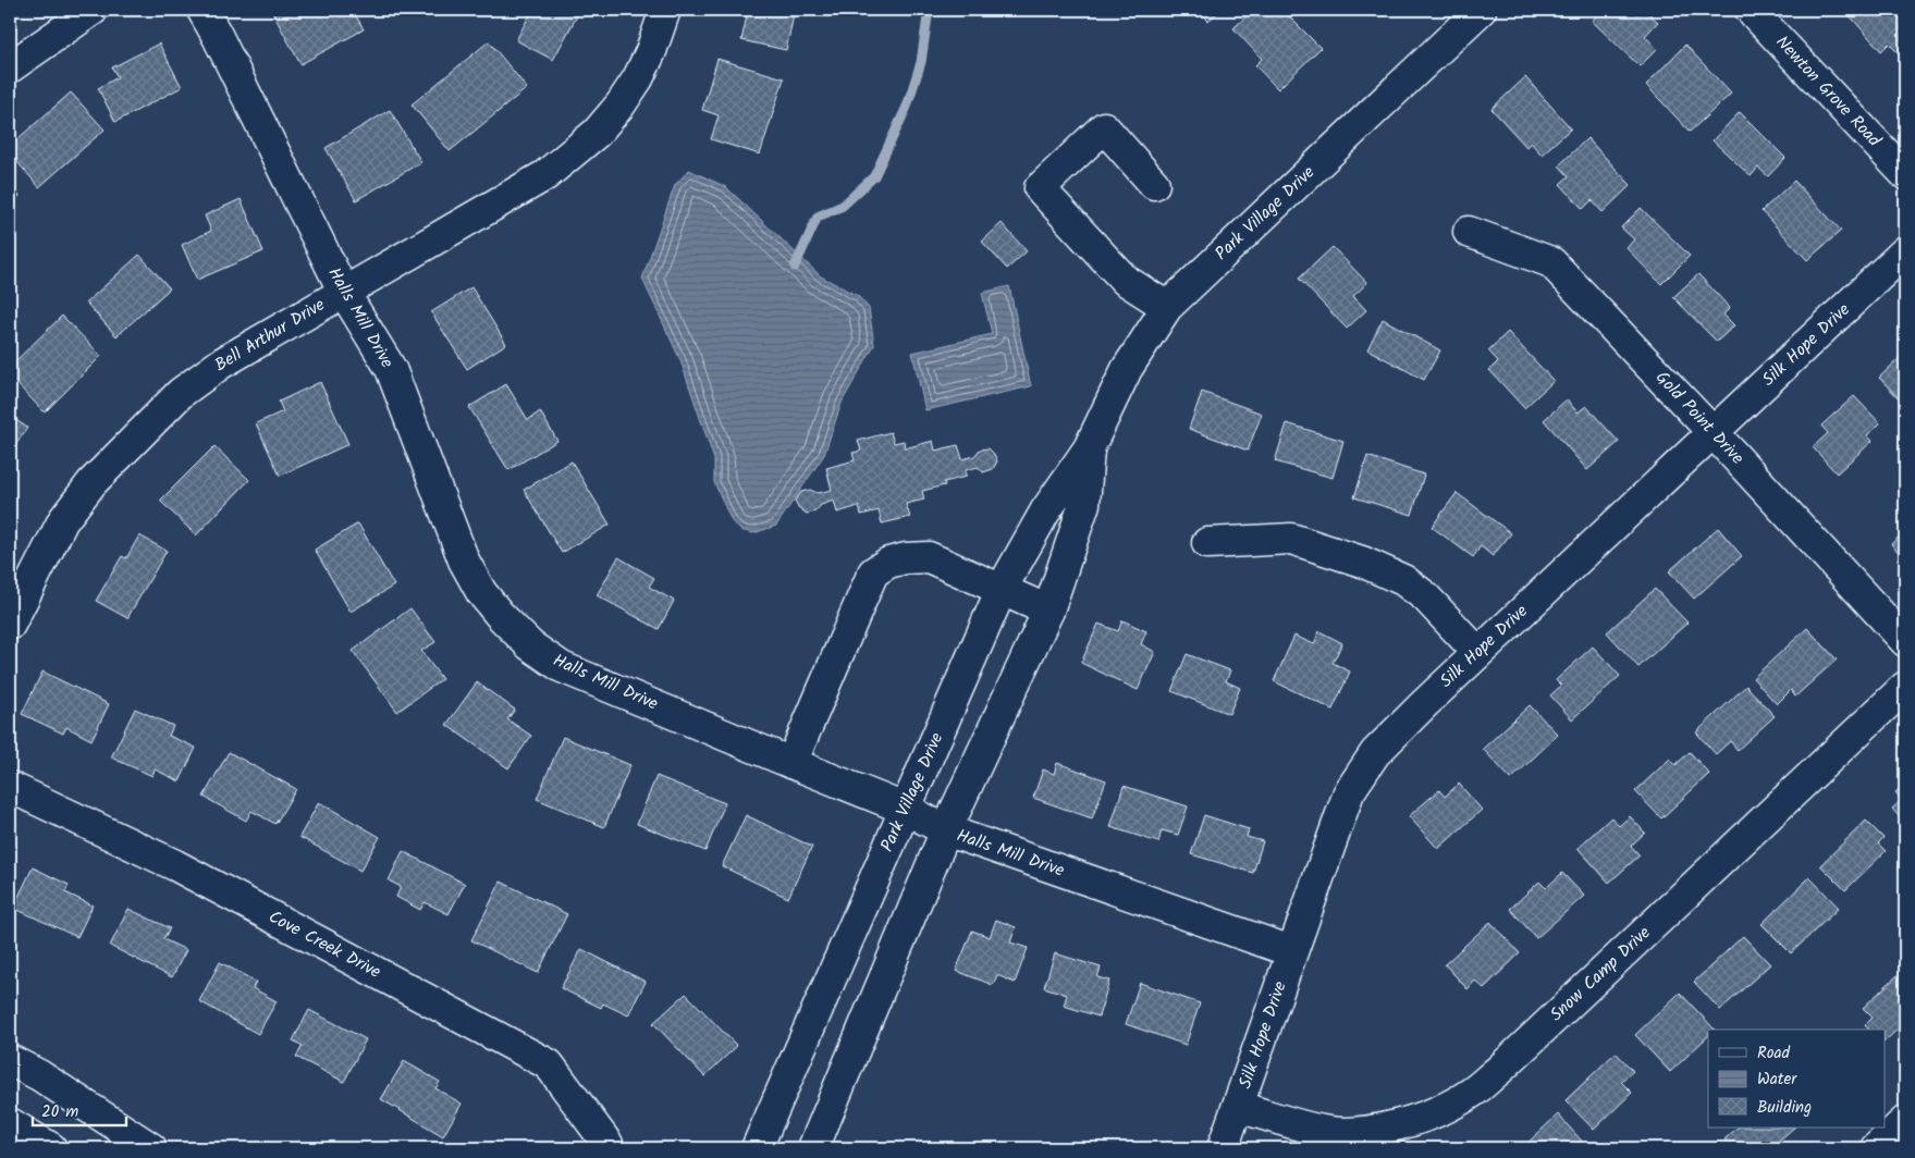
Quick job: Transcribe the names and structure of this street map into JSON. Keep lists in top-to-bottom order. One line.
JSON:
{"streets":{"street":["Newton Grove Road","Park Village Drive","Halls Mill Drive","Bell Arthur Drive","Silk Hope Drive","Gold Point Drive","Cove Creek Drive","Snow Camp Drive"]},"crossings":[["Park Village Drive","Halls Mill Drive"],["Halls Mill Drive","Bell Arthur Drive"],["Halls Mill Drive","Silk Hope Drive"],["Silk Hope Drive","Gold Point Drive"],["Silk Hope Drive","Snow Camp Drive"]],"legend":["Road","Water","Building"],"scale_bar":"20 m"}
